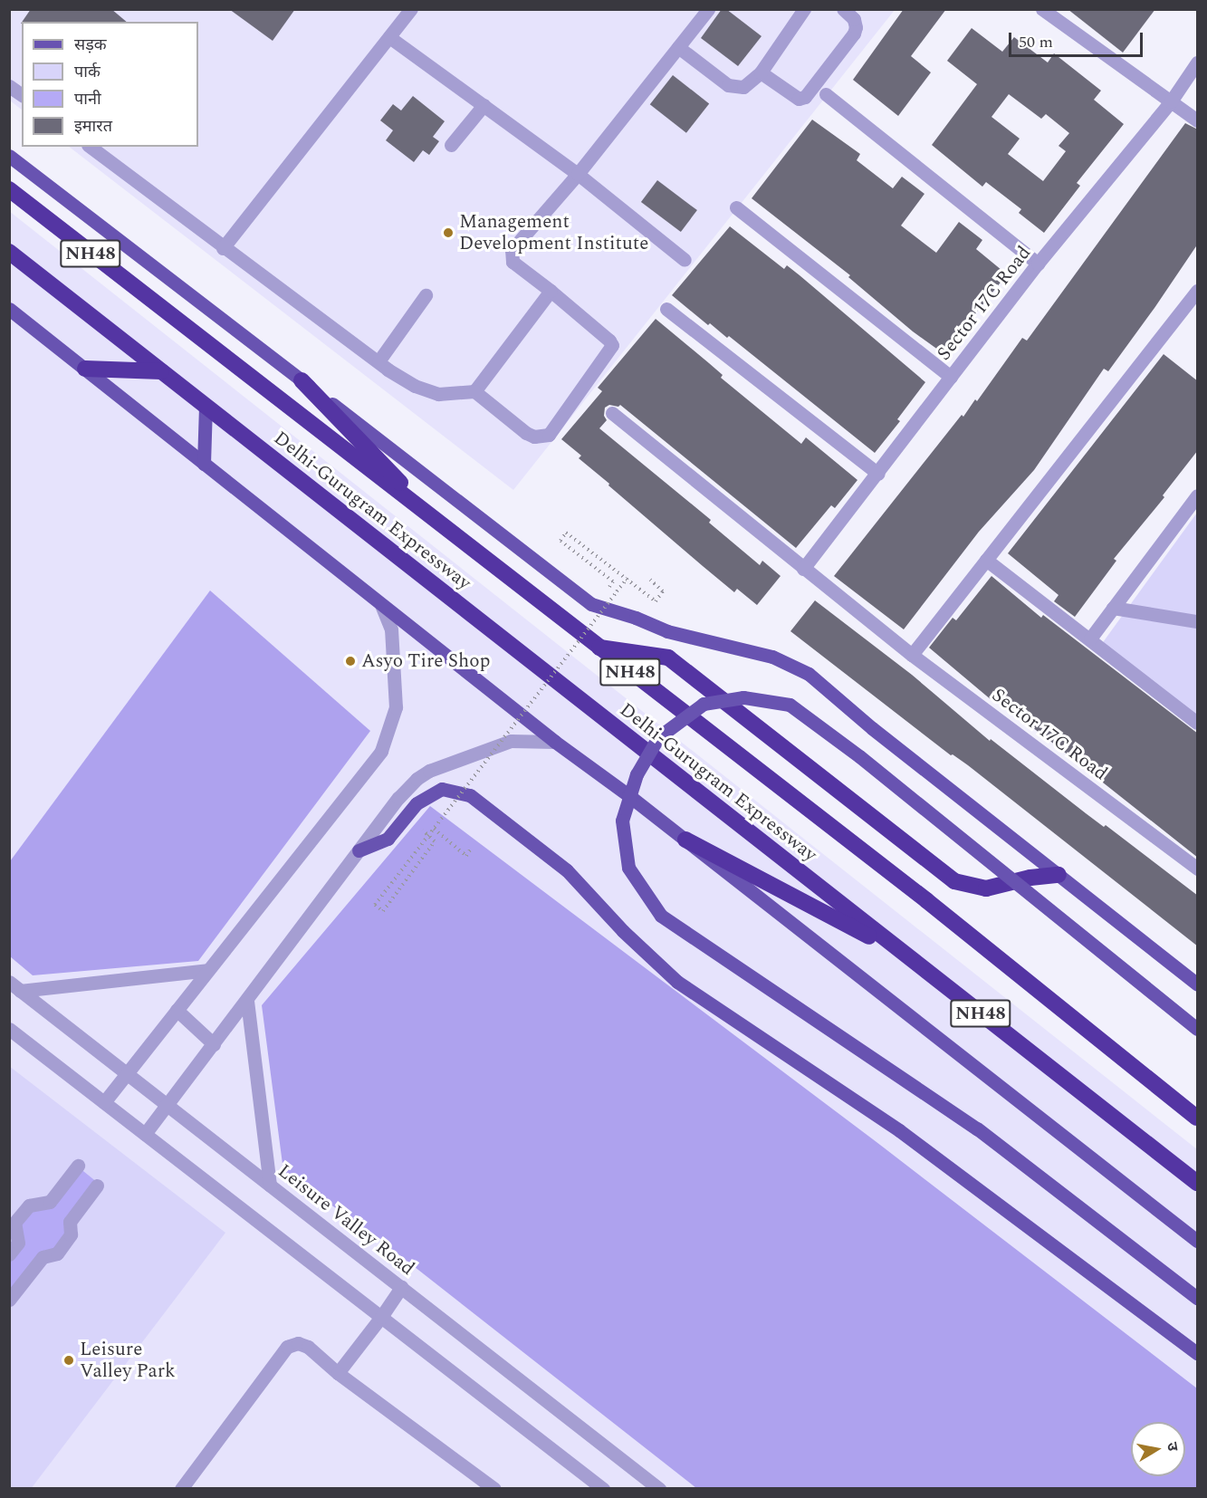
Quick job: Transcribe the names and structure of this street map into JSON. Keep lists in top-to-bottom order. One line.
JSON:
{"streets":{"highway":["NH48","Delhi-Gurugram Expressway"],"street":["Sector 17C Road","Leisure Valley Road"]},"places":["Management Development Institute","Asyo Tire Shop","Leisure Valley Park"],"legend":["सड़क","पार्क","पानी","इमारत"],"scale_bar":"50 m","north":"right"}
